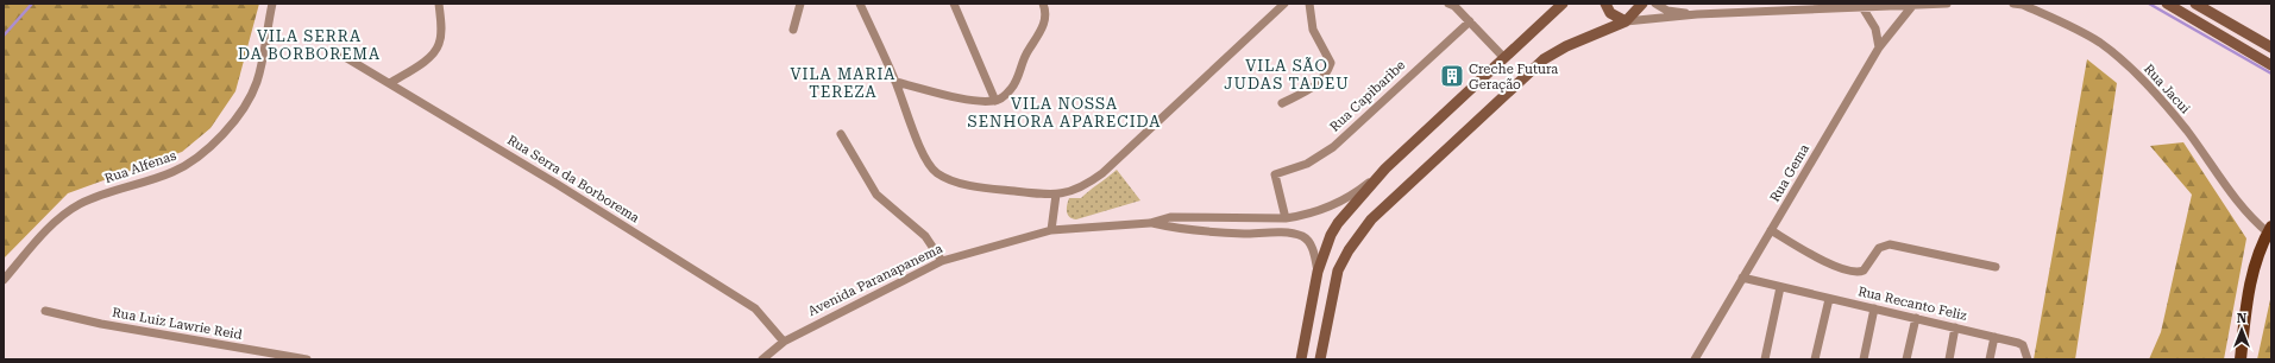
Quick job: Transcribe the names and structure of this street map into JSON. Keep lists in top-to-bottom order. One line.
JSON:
{"streets":{"street":["Rua Jacui","Rua Capibaribe","Rua Alfenas","Rua Gema","Rua Serra da Borborema","Avenida Paranapanema","Rua Recanto Feliz","Rua Luiz Lawrie Reid"]},"crossings":[["Rua Capibaribe","Avenida Paranapanema"],["Rua Gema","Rua Recanto Feliz"],["Rua Serra da Borborema","Avenida Paranapanema"]],"districts":["VILA SERRA DA BORBOREMA","VILA SÃO JUDAS TADEU","VILA MARIA TEREZA","VILA NOSSA SENHORA APARECIDA"],"places":{"building":["Creche Futura Geração"]},"north":"top"}
